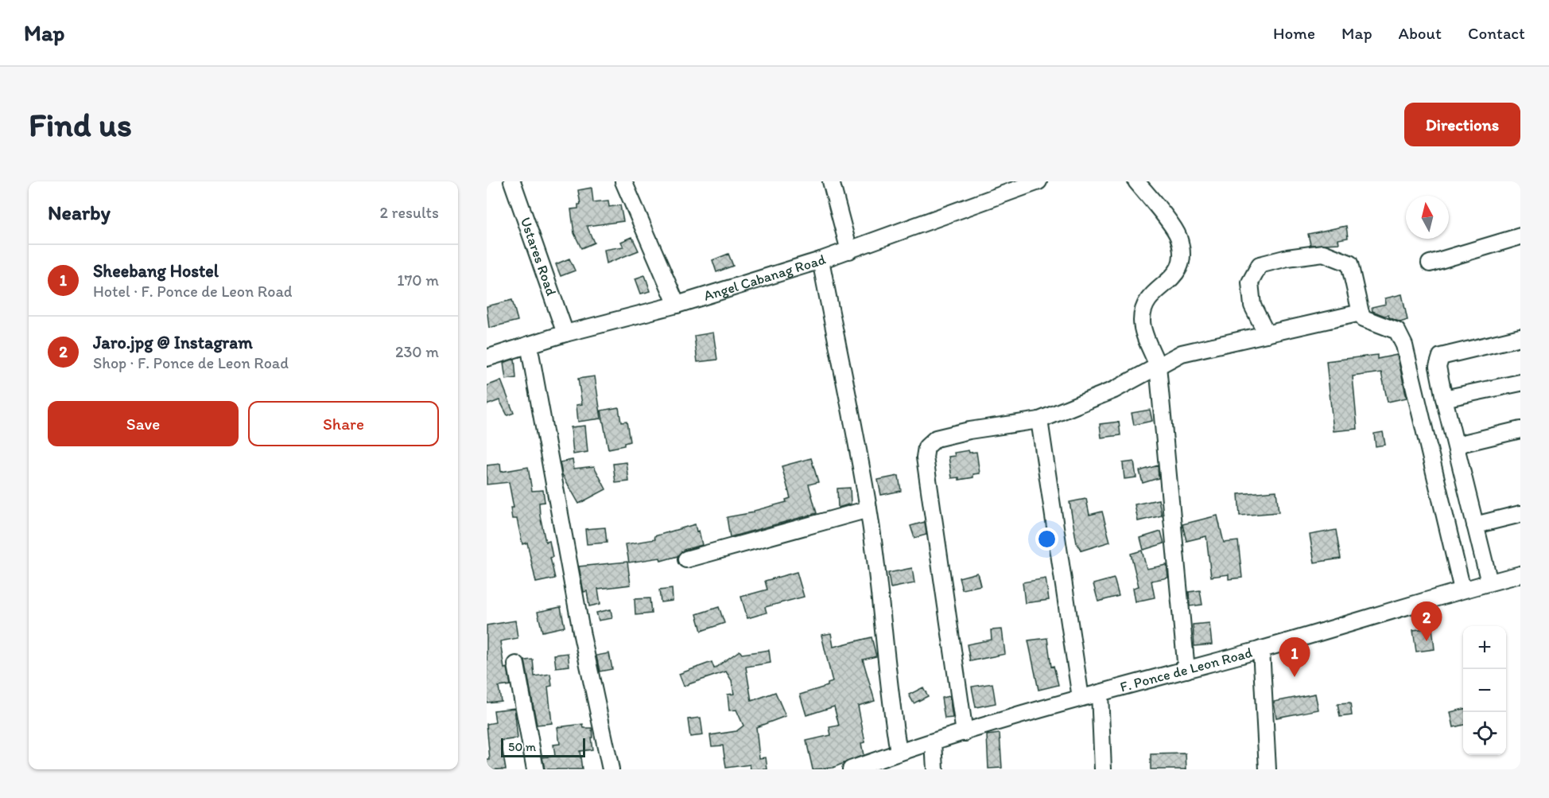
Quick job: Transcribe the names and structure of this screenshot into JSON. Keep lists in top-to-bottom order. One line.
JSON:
{"streets":{"street":["Ustares Road","Angel Cabanag Road","F. Ponce de Leon Road"]},"crossings":[["Ustares Road","Angel Cabanag Road"]],"scale_bar":"50 m","north":"top","page":{"header":"Map","nav":["Home","Map","About","Contact"],"buttons":["Directions",["Save","Share"]],"title":"Find us","heading":["Nearby","2 results"],"list":[{"mark":"1","name":"Sheebang Hostel","note":"Hotel · F. Ponce de Leon Road","value":"170 m"},{"mark":"2","name":"Jaro.jpg @ Instagram","note":"Shop · F. Ponce de Leon Road","value":"230 m"}],"pins":["2","1"],"map_buttons":["+","−"],"scale":"50 m"}}
